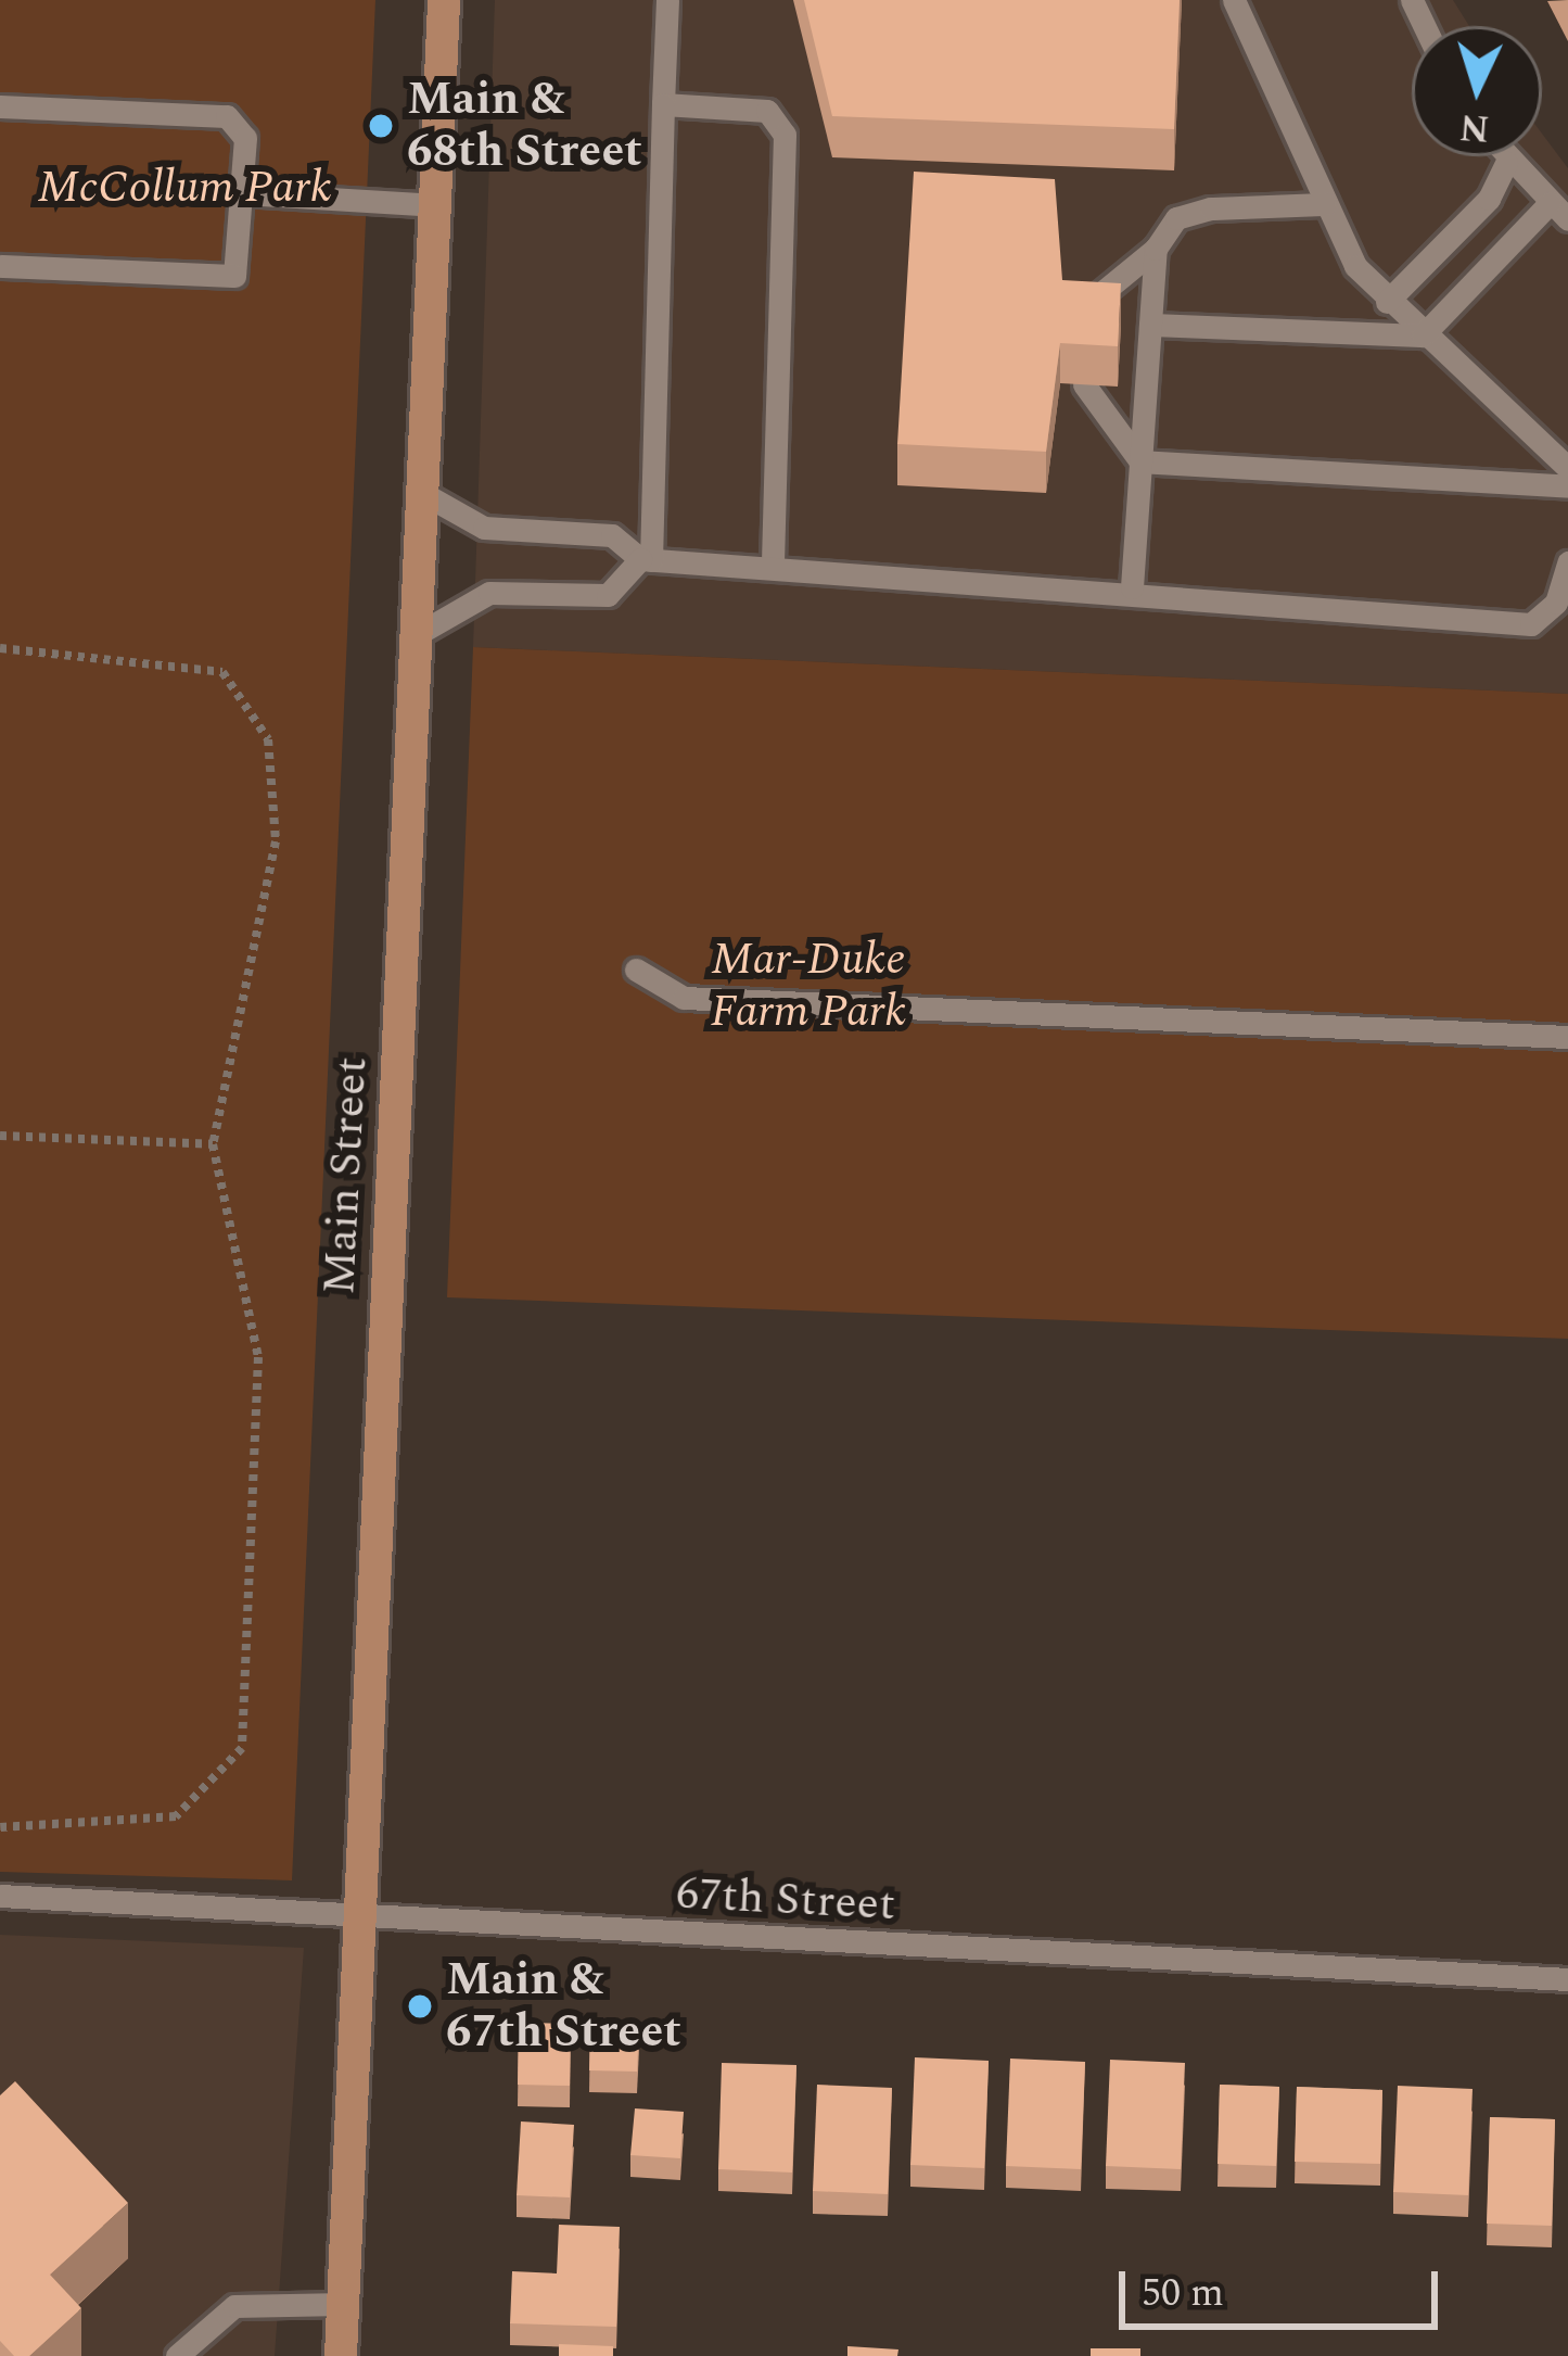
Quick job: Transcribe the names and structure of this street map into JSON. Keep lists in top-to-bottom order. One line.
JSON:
{"streets":{"main road":["Main Street"],"street":["67th Street"]},"crossings":[["Main Street","67th Street"]],"parks":["McCollum Park","Mar-Duke Farm Park"],"places":["Main & 68th Street","Main & 67th Street"],"scale_bar":"50 m","north":"bottom"}
